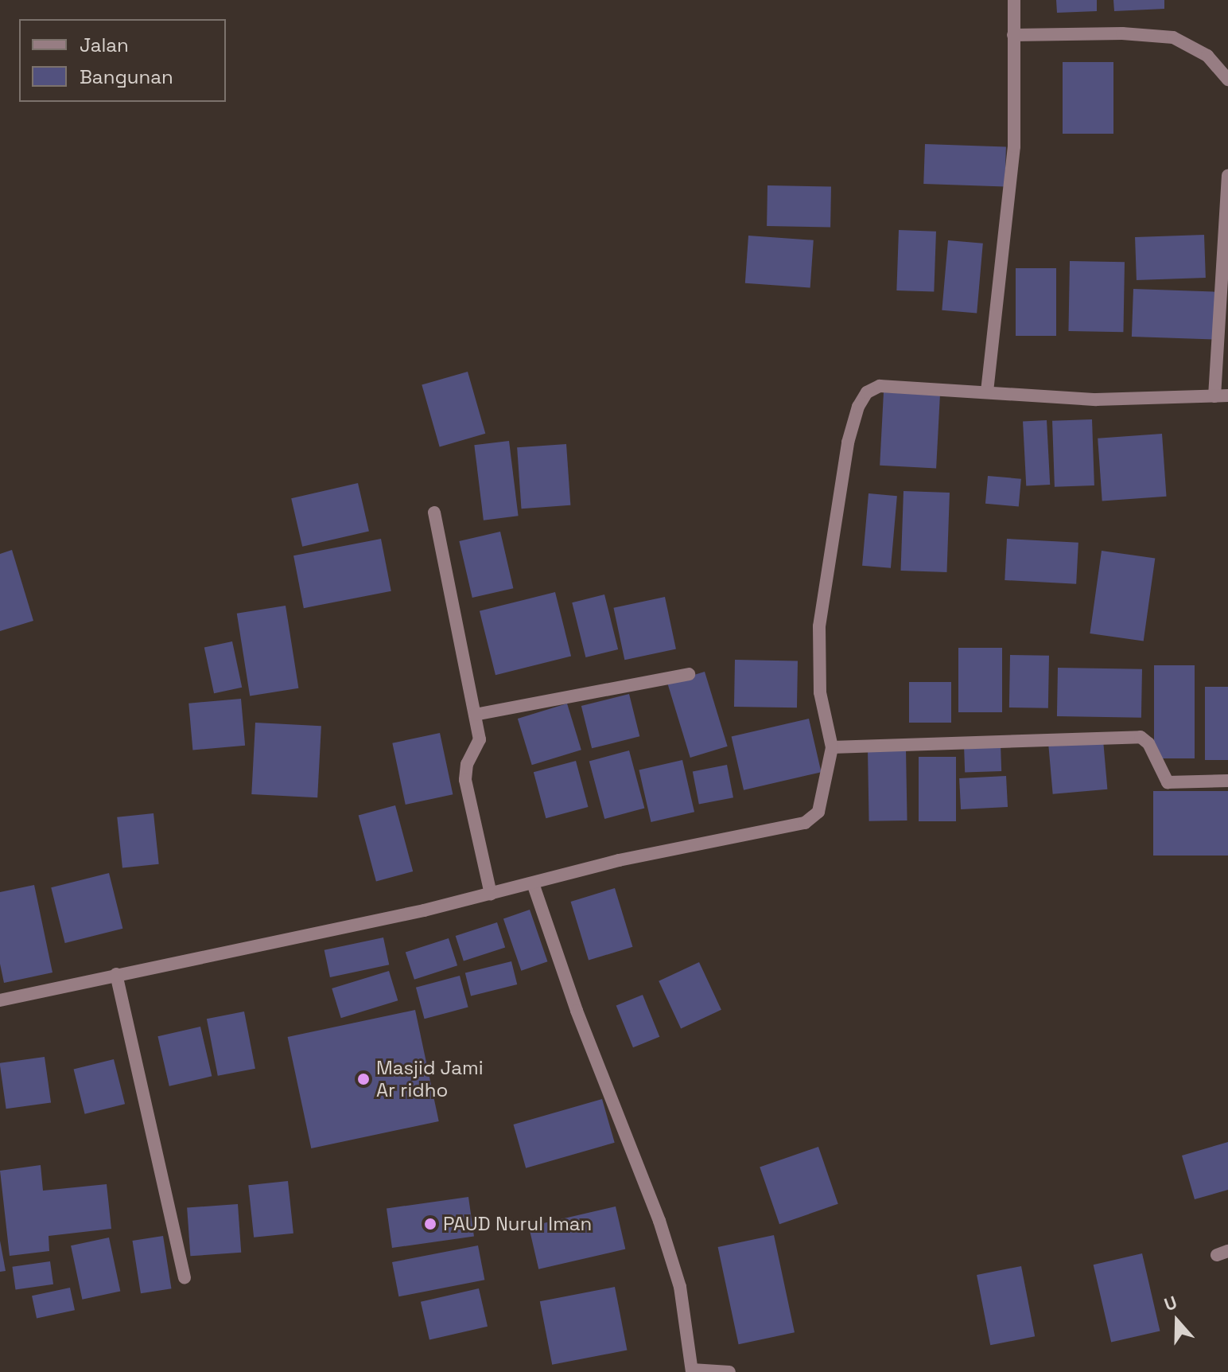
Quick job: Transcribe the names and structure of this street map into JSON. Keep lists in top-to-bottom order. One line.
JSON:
{"places":["Masjid Jami Ar ridho","PAUD Nurul Iman"],"legend":["Jalan","Bangunan"],"north":"top"}
